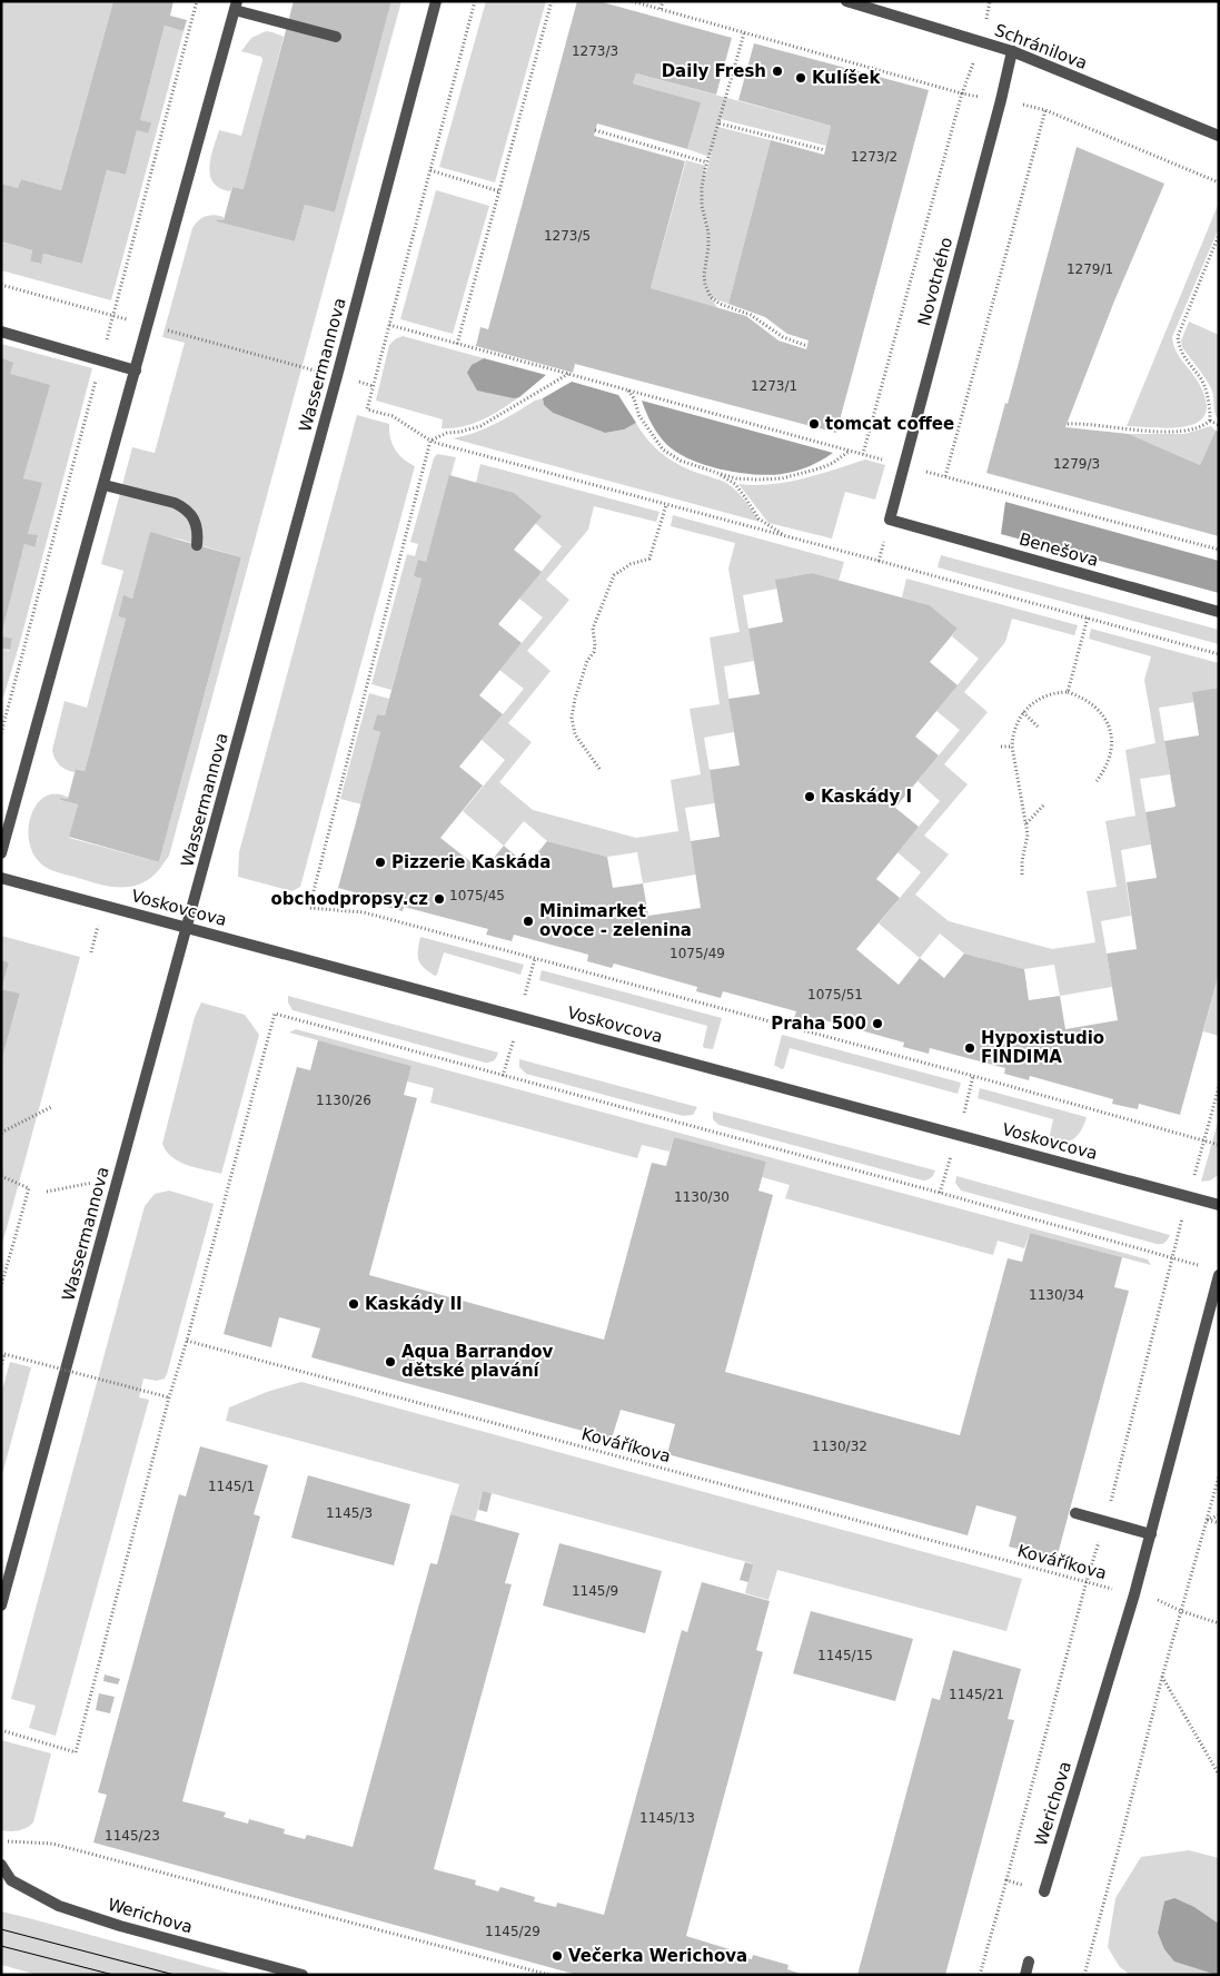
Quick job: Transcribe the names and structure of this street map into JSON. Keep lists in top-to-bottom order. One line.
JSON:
{"streets":{"street":["Schránilova","Novotného","Wassermannova","Benešova","Voskovcova","Werichova"],"path":["Kováříkova"]},"crossings":[["Schránilova","Novotného"],["Novotného","Benešova"],["Wassermannova","Voskovcova"]],"places":["Daily Fresh","Kulíšek","tomcat coffee","Kaskády I","Pizzerie Kaskáda","obchodpropsy.cz","Minimarket ovoce - zelenina","Praha 500","Hypoxistudio FINDIMA","Kaskády II","Aqua Barrandov dětské plavání","Večerka Werichova"],"house_numbers":["1273/3","1273/2","1273/5","1279/1","1273/1","1279/3","1075/45","1075/49","1075/51","1130/26","1130/30","1130/34","1130/32","1145/1","1145/3","1145/9","1145/15","1145/21","1145/13","1145/23","1145/29"]}
